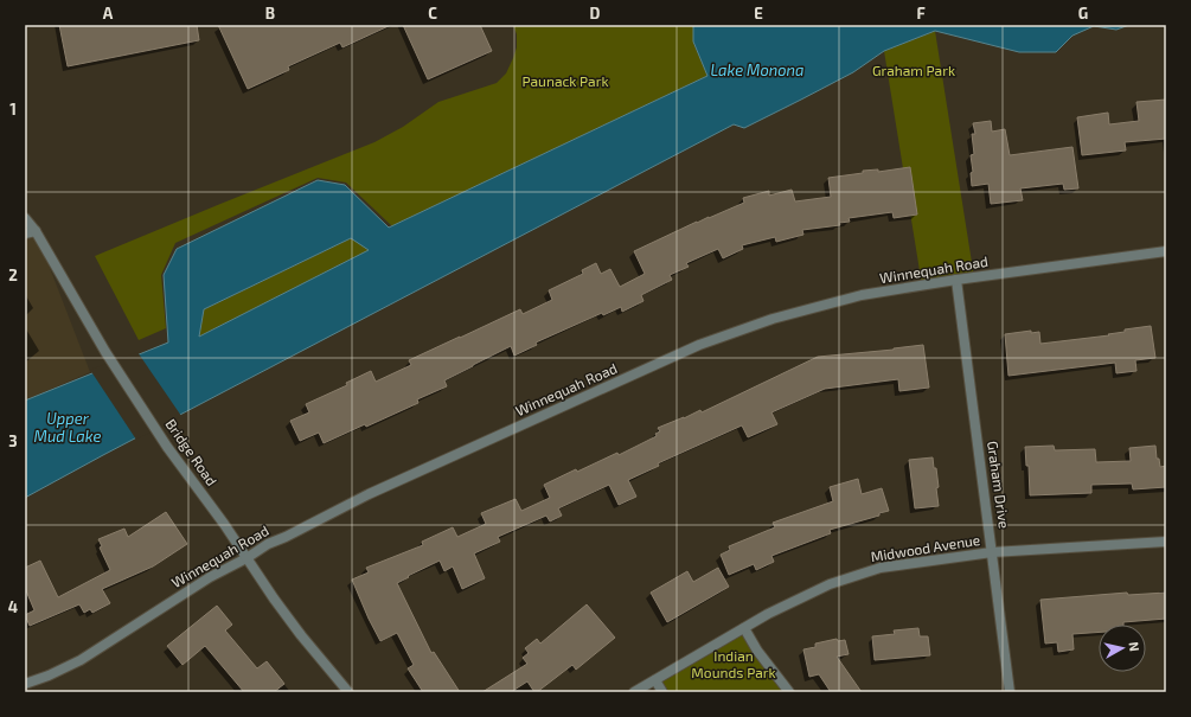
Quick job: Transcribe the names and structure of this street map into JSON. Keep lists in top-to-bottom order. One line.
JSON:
{"streets":{"street":["Winnequah Road","Bridge Road","Graham Drive","Midwood Avenue"]},"crossings":[["Winnequah Road","Bridge Road"],["Winnequah Road","Graham Drive"],["Graham Drive","Midwood Avenue"]],"water":["Lake Monona","Upper Mud Lake"],"parks":["Graham Park","Paunack Park","Indian Mounds Park"],"north":"right","grid":{"columns":["A","B","C","D","E","F","G"],"rows":["1","2","3","4"]}}
